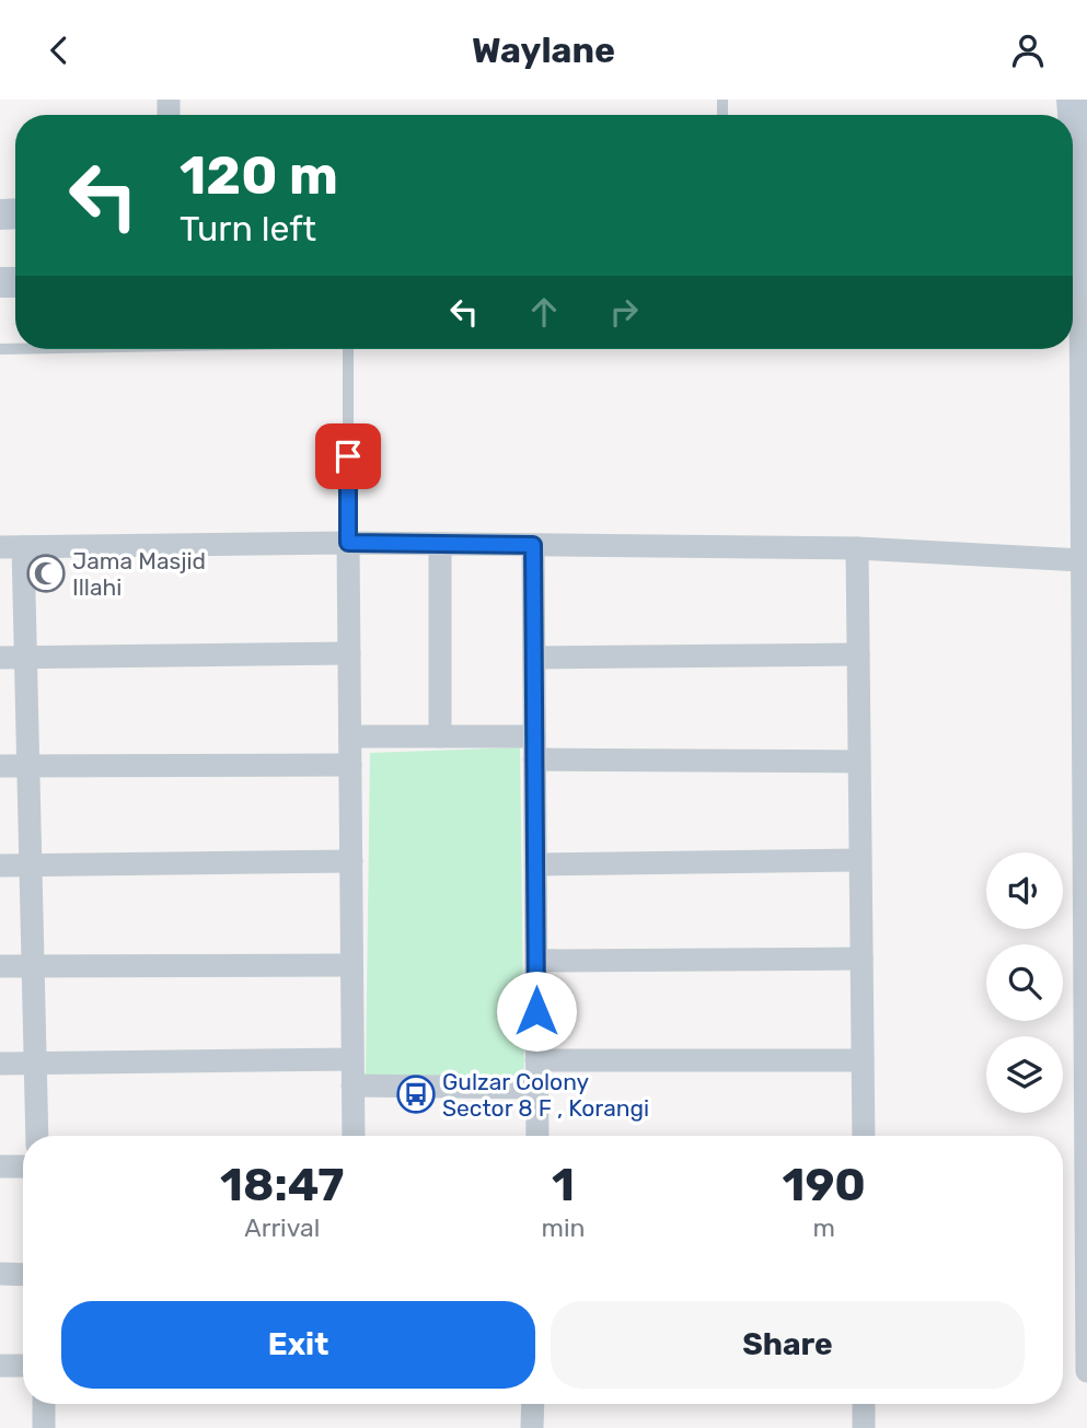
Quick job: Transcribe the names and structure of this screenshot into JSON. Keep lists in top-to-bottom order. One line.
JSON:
{"places":{"mosque":["Jama Masjid Illahi"],"bus stop":["Gulzar Colony Sector 8 F , Korangi"]},"page":{"header":"Waylane","turn":["120 m","Turn left"],"eta":["18:47","Arrival","1","min","190","m"],"buttons":["Exit","Share"]}}
